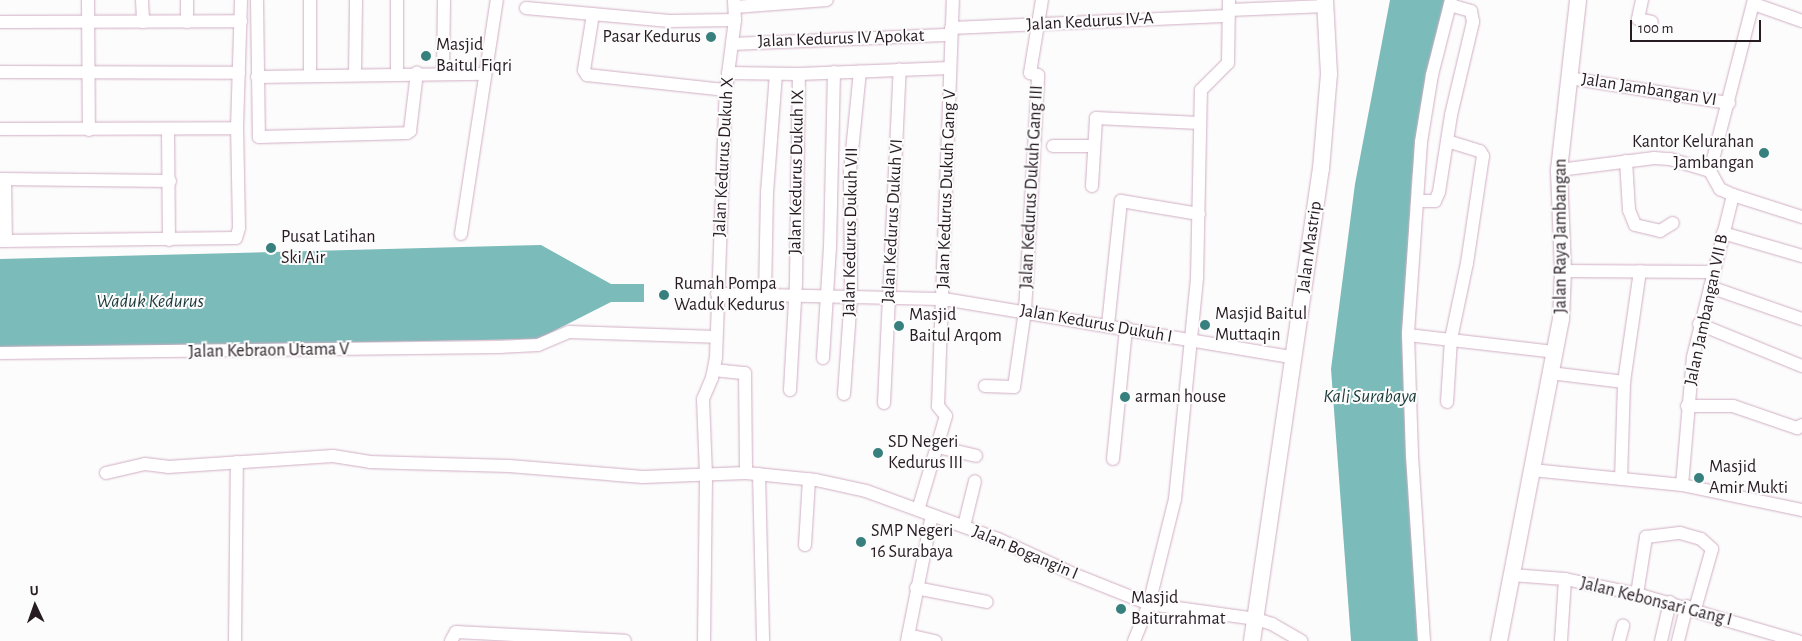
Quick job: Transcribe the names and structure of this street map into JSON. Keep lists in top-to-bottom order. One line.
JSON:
{"streets":{"main road":["Jalan Raya Jambangan","Jalan Mastrip"],"street":["Jalan Kedurus IV-A","Jalan Kedurus IV Apokat","Jalan Jambangan VI","Jalan Kedurus Dukuh X","Jalan Kedurus Dukuh IX","Jalan Kedurus Dukuh Gang III","Jalan Kedurus Dukuh Gang V","Jalan Kedurus Dukuh VI","Jalan Kedurus Dukuh VII","Jalan Jambangan VII B","Jalan Kedurus Dukuh I","Jalan Kebraon Utama V","Jalan Bogangin I","Jalan Kebonsari Gang I"]},"crossings":[["Jalan Kedurus IV-A","Jalan Kedurus IV Apokat"],["Jalan Kedurus IV-A","Jalan Kedurus Dukuh Gang III"],["Jalan Kedurus IV-A","Jalan Kedurus Dukuh Gang V"],["Jalan Kedurus IV-A","Jalan Mastrip"],["Jalan Kedurus IV Apokat","Jalan Kedurus Dukuh X"],["Jalan Kedurus IV Apokat","Jalan Kedurus Dukuh Gang V"],["Jalan Jambangan VI","Jalan Raya Jambangan"],["Jalan Kedurus Dukuh X","Jalan Kedurus Dukuh I"],["Jalan Kedurus Dukuh X","Jalan Kebraon Utama V"],["Jalan Kedurus Dukuh X","Jalan Bogangin I"],["Jalan Kedurus Dukuh IX","Jalan Kedurus Dukuh I"],["Jalan Kedurus Dukuh Gang III","Jalan Kedurus Dukuh I"],["Jalan Kedurus Dukuh Gang V","Jalan Kedurus Dukuh I"],["Jalan Kedurus Dukuh VI","Jalan Kedurus Dukuh I"],["Jalan Kedurus Dukuh VII","Jalan Kedurus Dukuh I"],["Jalan Raya Jambangan","Jalan Kebonsari Gang I"],["Jalan Mastrip","Jalan Kedurus Dukuh I"],["Jalan Mastrip","Jalan Bogangin I"]],"water":["Waduk Kedurus","Kali Surabaya"],"places":["Pasar Kedurus","Masjid Baitul Fiqri","Kantor Kelurahan Jambangan","Pusat Latihan Ski Air","Rumah Pompa Waduk Kedurus","Masjid Baitul Muttaqin","Masjid Baitul Arqom","arman house","SD Negeri Kedurus III","Masjid Amir Mukti","SMP Negeri 16 Surabaya","Masjid Baiturrahmat"],"scale_bar":"100 m","north":"top"}
